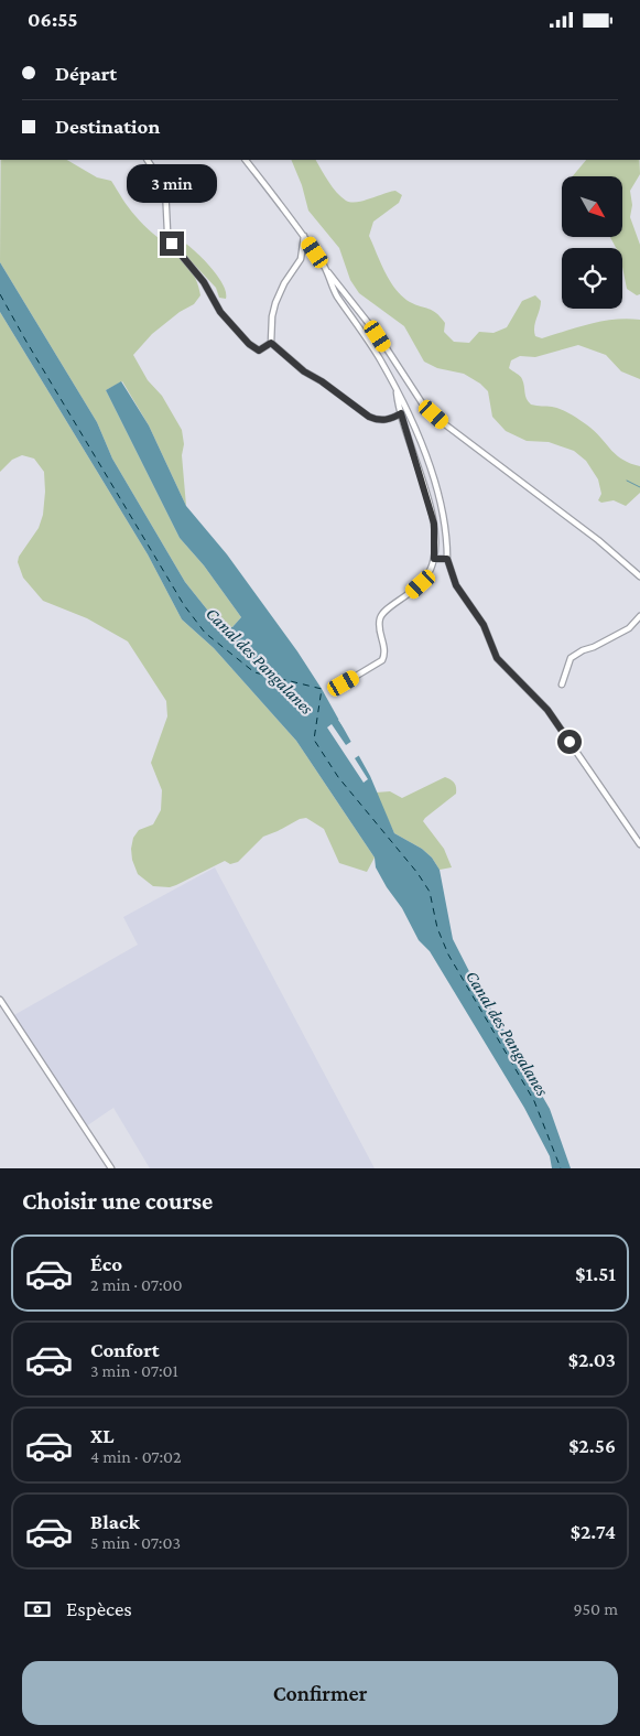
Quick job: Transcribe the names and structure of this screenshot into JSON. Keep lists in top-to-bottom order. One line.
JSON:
{"water":["Canal des Pangalanes"],"north":"bottom right","page":{"status":"06:55","banner":["Départ","Destination"],"bubble":"3 min","heading":"Choisir une course","list":[{"name":"Éco","note":"2 min · 07:00","value":"$1.51"},{"name":"Confort","note":"3 min · 07:01","value":"$2.03"},{"name":"XL","note":"4 min · 07:02","value":"$2.56"},{"name":"Black","note":"5 min · 07:03","value":"$2.74"}],"pay":["Espèces","950 m"],"buttons":"Confirmer"}}
